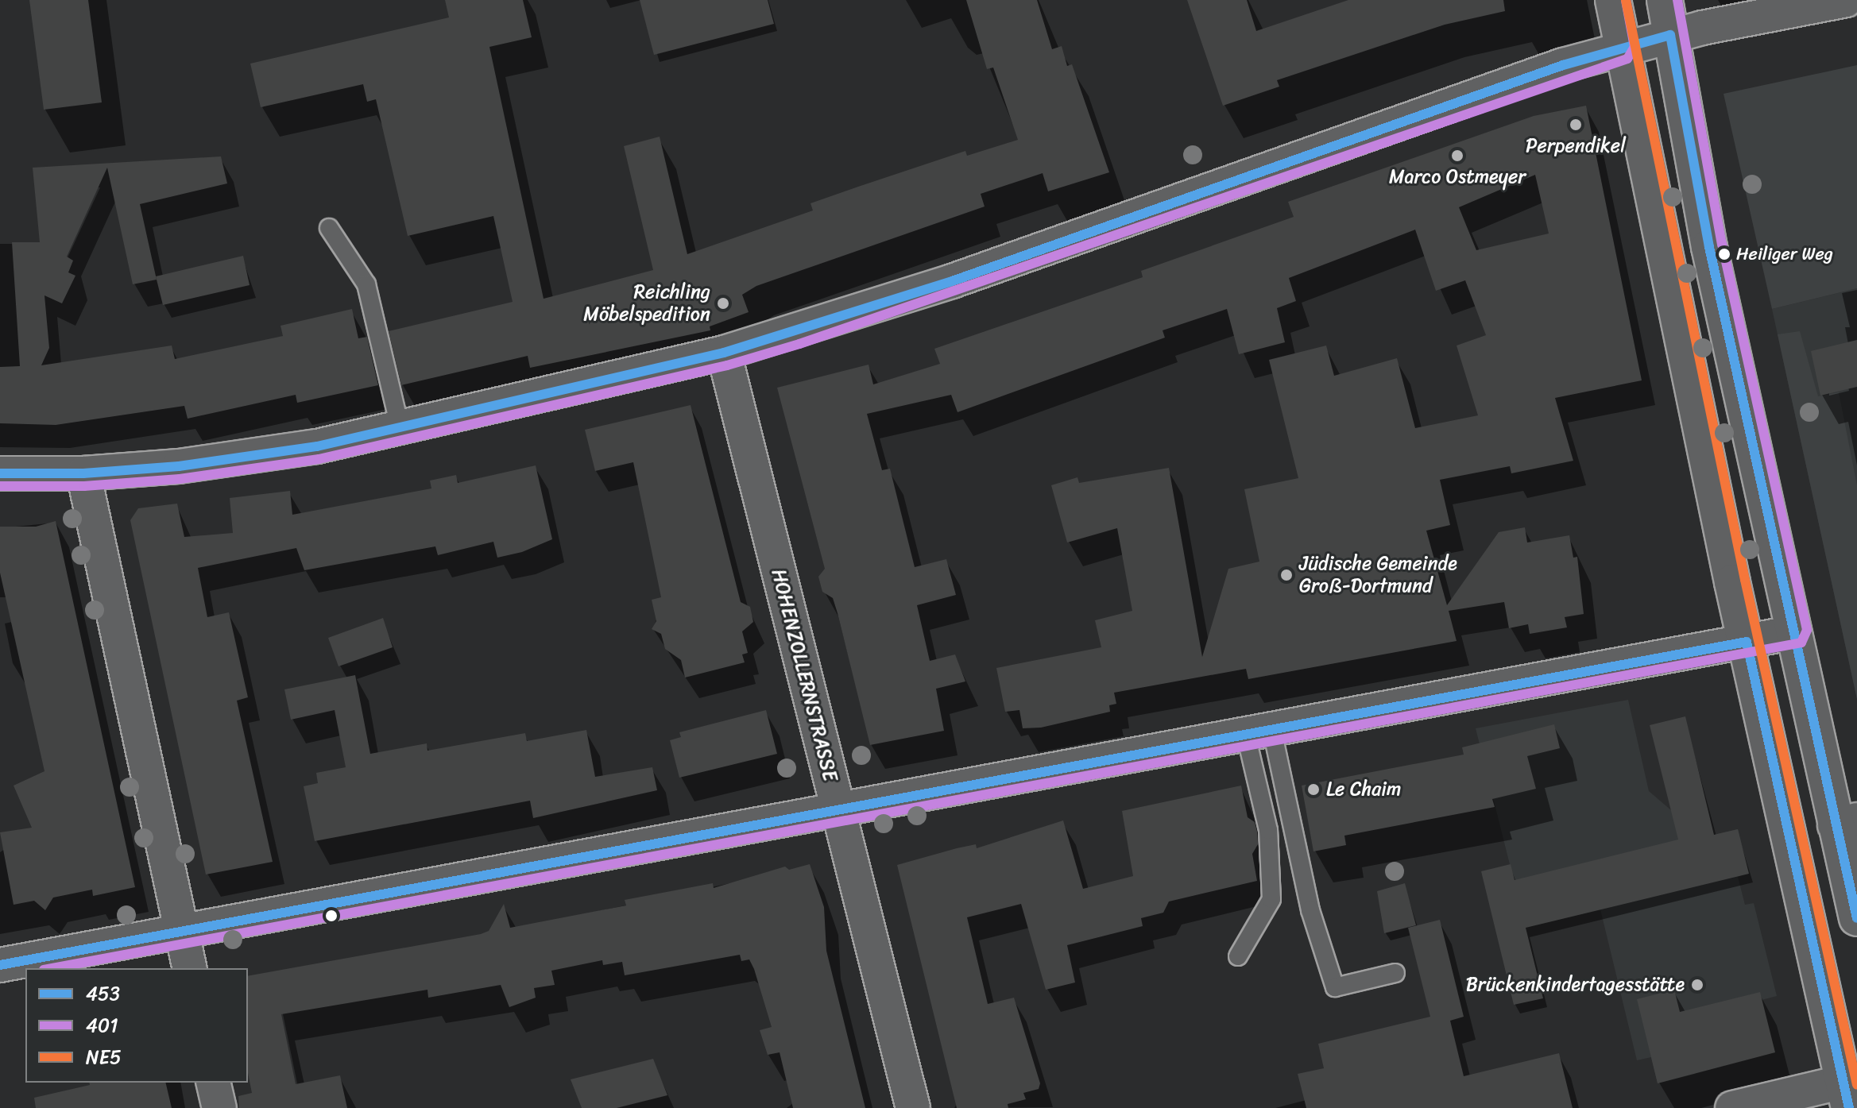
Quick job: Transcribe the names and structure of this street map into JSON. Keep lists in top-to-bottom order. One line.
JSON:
{"streets":{"street":["HOHENZOLLERNSTRASSE"]},"places":["Perpendikel","Marco Ostmeyer","Heiliger Weg","Reichling Möbelspedition","Jüdische Gemeinde Groß-Dortmund","Le Chaim","Brückenkindertagesstätte"],"lines":["transit line 401","transit line NE5","transit line 453"],"legend":["453","401","NE5"]}
